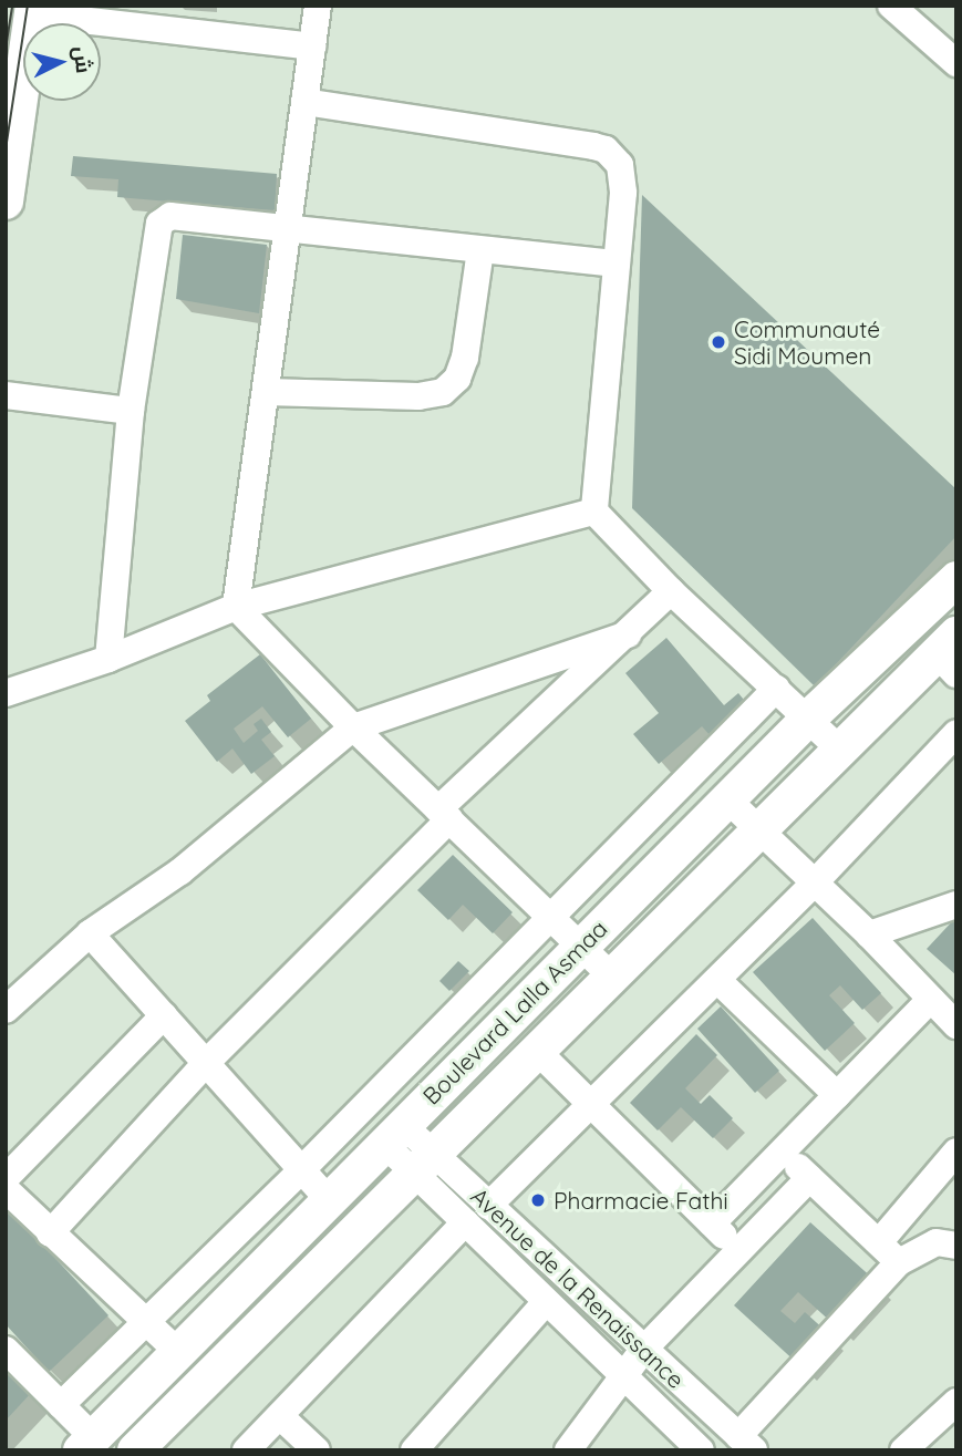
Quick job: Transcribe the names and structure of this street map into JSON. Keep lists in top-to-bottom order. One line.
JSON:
{"streets":{"main road":["Boulevard Lalla Asmaa"],"street":["Avenue de la Renaissance"]},"crossings":[["Boulevard Lalla Asmaa","Avenue de la Renaissance"]],"places":["Communauté Sidi Moumen","Pharmacie Fathi"],"north":"right"}
